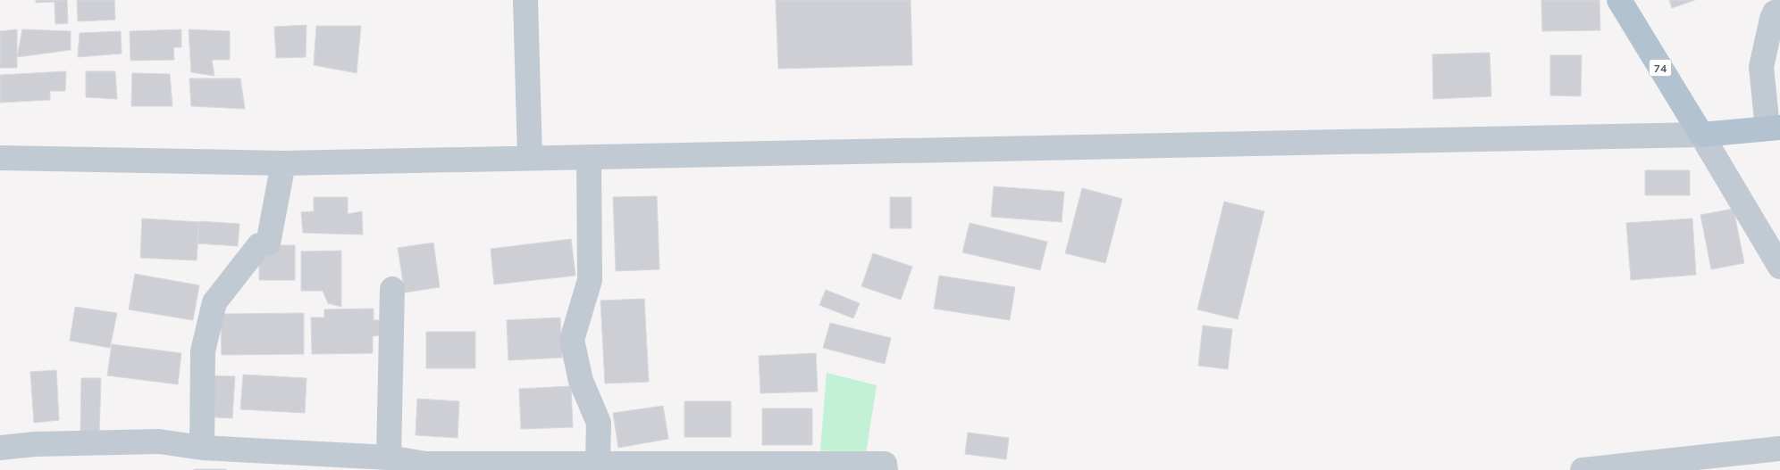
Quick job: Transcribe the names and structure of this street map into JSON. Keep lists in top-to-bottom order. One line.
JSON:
{"streets":{"main road":["74"]}}
